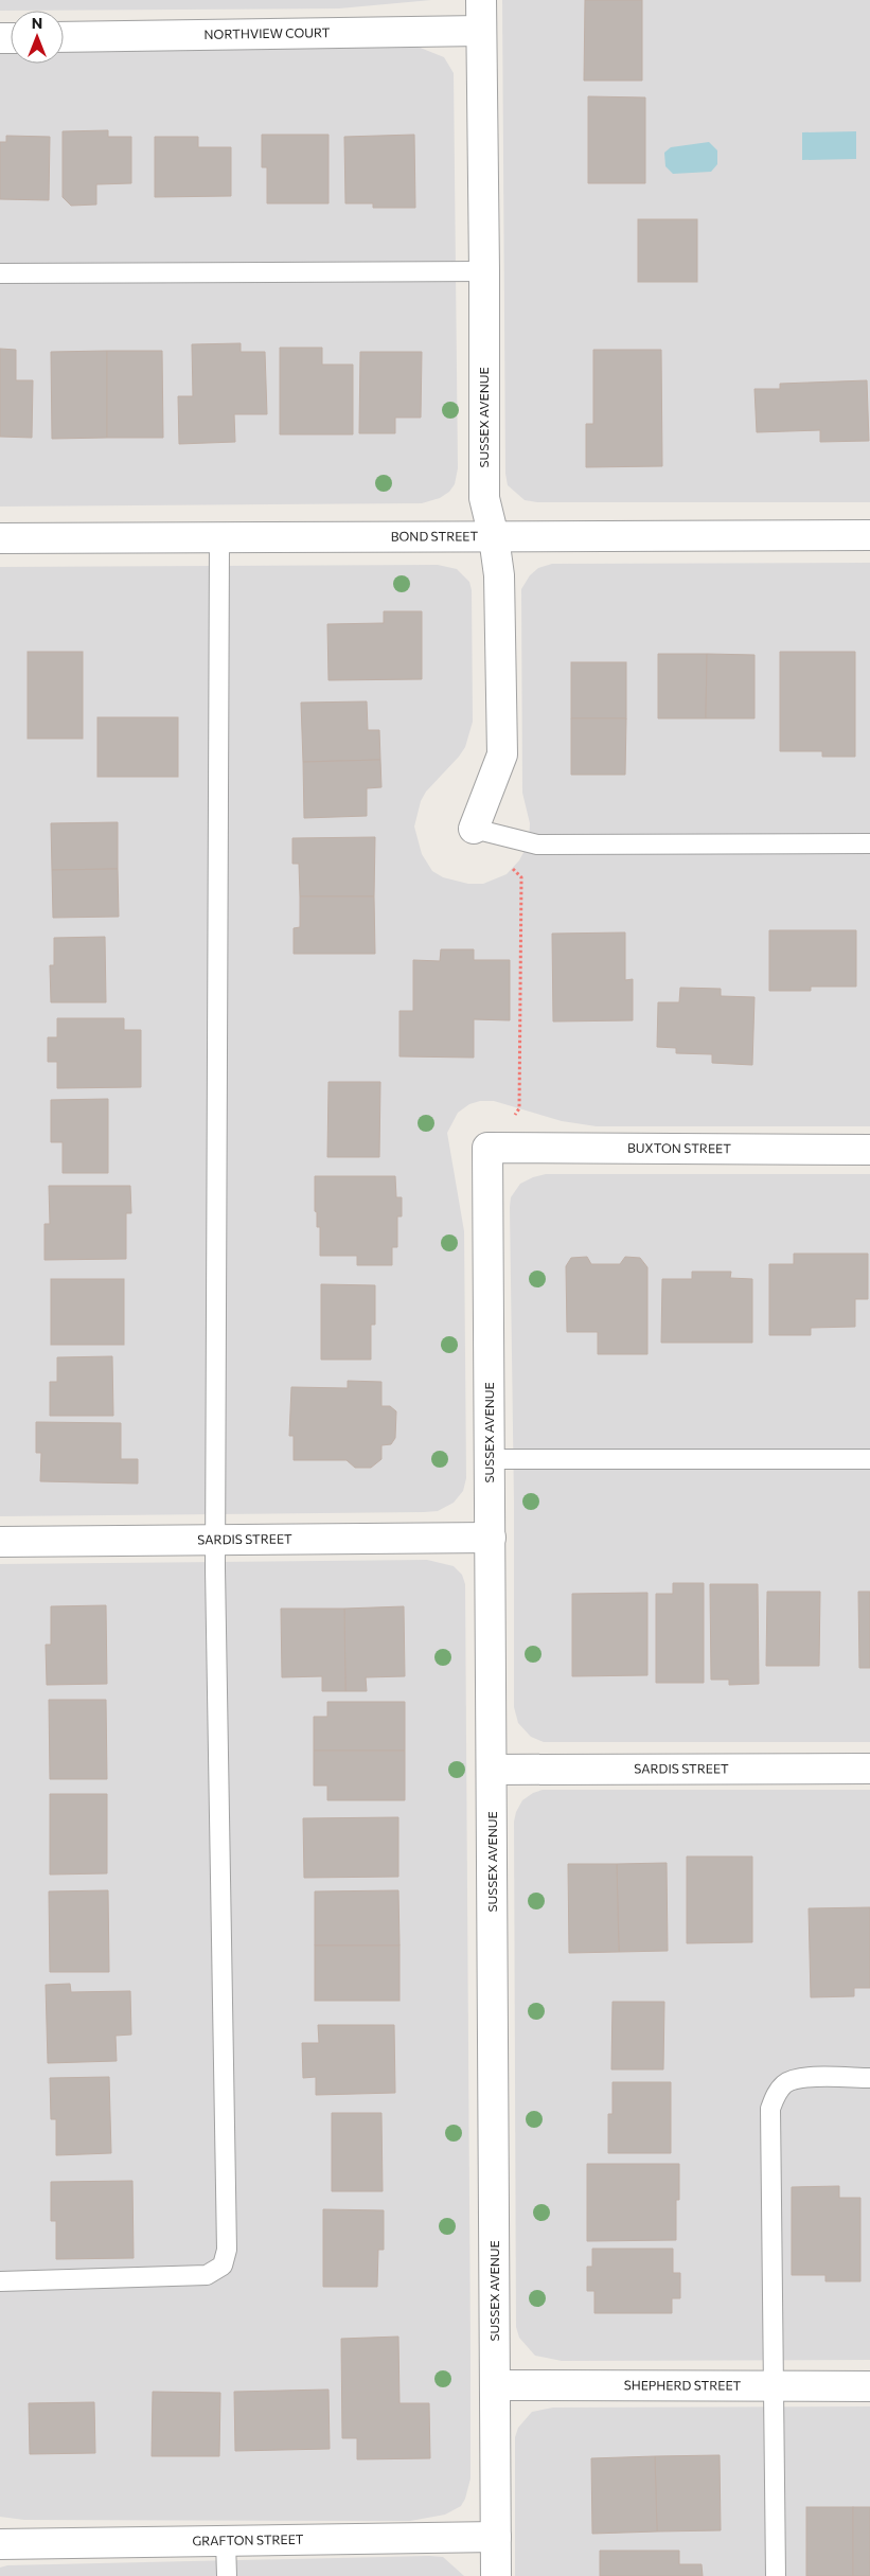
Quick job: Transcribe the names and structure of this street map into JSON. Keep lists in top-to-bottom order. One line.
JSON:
{"streets":{"street":["NORTHVIEW COURT","SUSSEX AVENUE","BOND STREET","BUXTON STREET","SARDIS STREET","SHEPHERD STREET","GRAFTON STREET"]},"crossings":[["NORTHVIEW COURT","SUSSEX AVENUE"],["SUSSEX AVENUE","BOND STREET"],["SUSSEX AVENUE","BUXTON STREET"],["SUSSEX AVENUE","SARDIS STREET"],["SUSSEX AVENUE","SHEPHERD STREET"],["SUSSEX AVENUE","GRAFTON STREET"]],"north":"top"}
